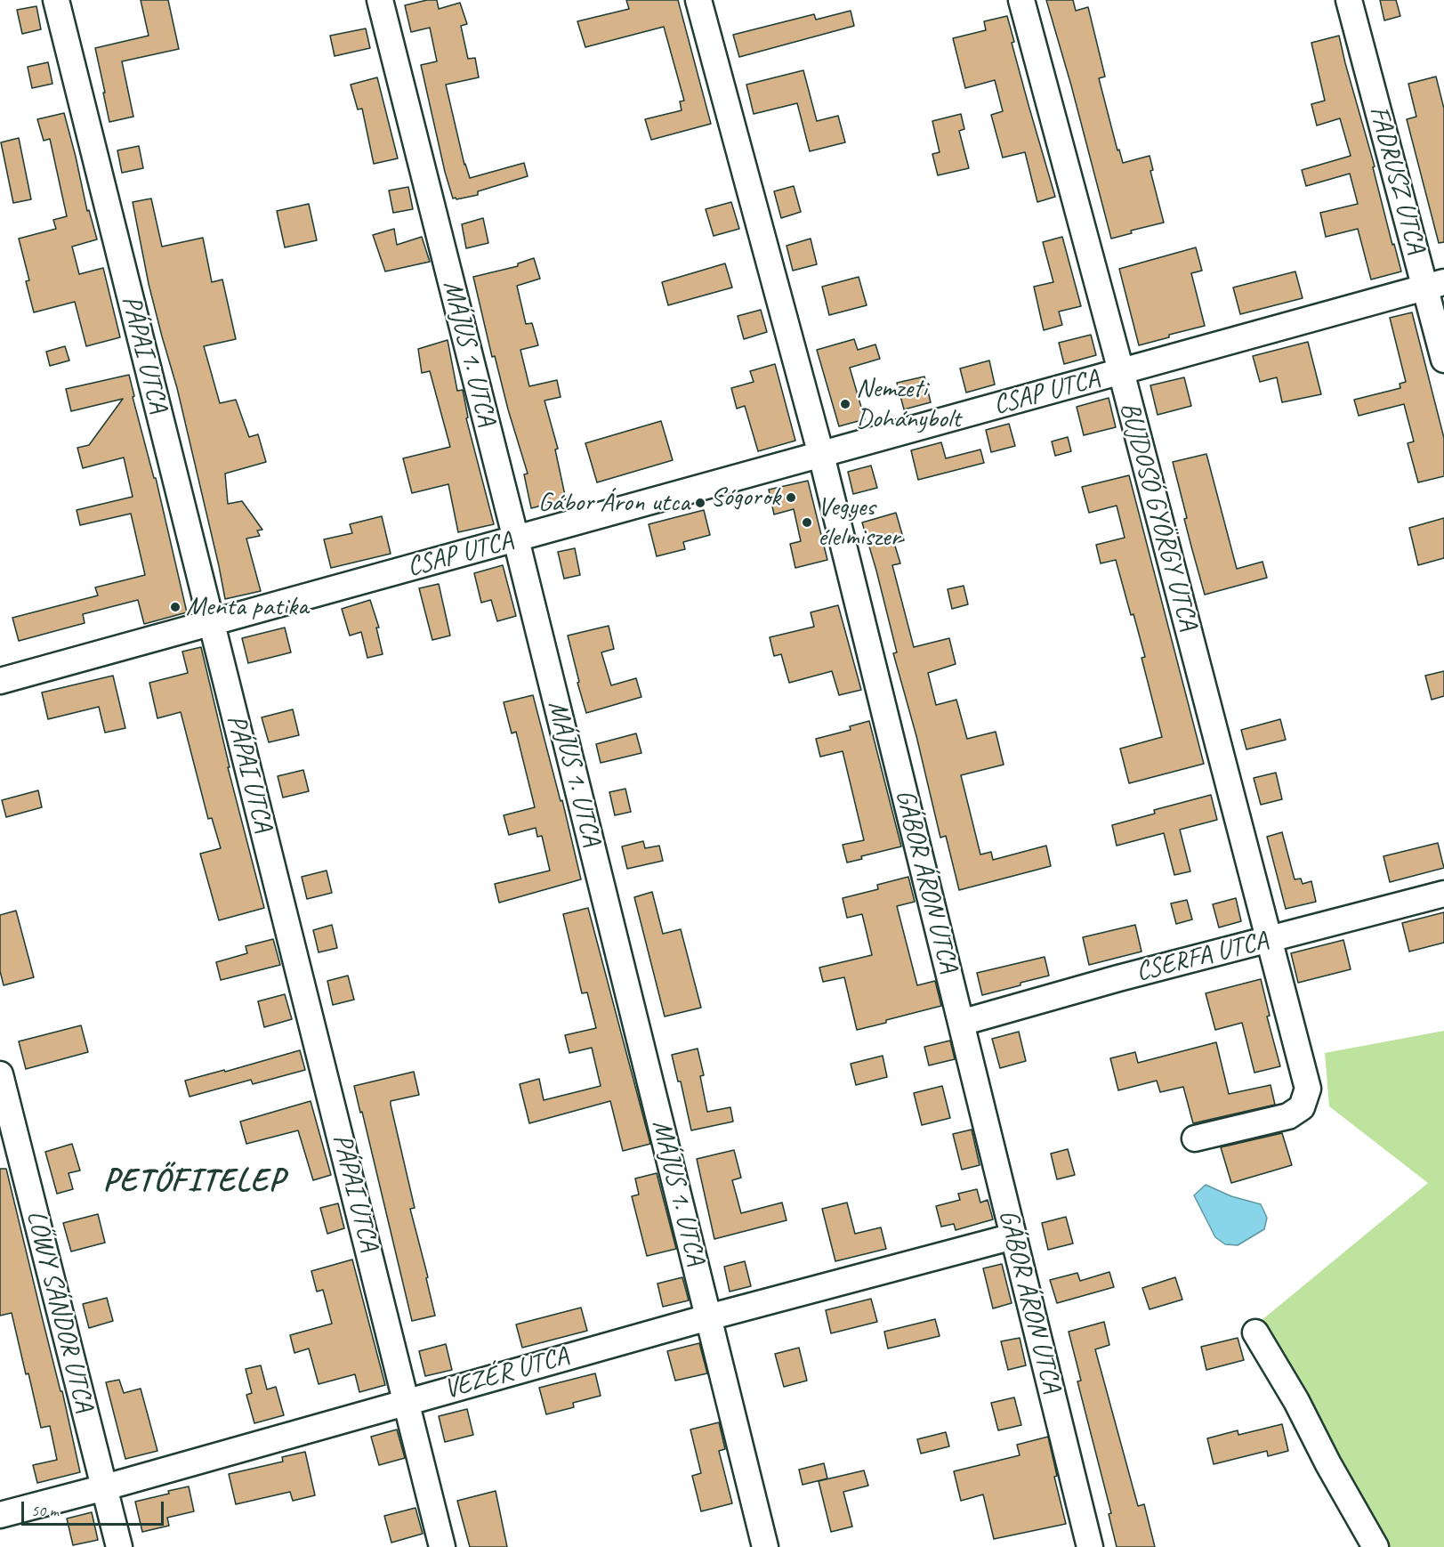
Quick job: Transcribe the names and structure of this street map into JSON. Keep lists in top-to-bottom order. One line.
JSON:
{"streets":{"street":["FADRUSZ UTCA","MÁJUS 1. UTCA","PÁPAI UTCA","CSAP UTCA","BUJDOSÓ GYÖRGY UTCA","GÁBOR ÁRON UTCA","CSERFA UTCA","LŐWY SÁNDOR UTCA","VEZÉR UTCA"]},"crossings":[["FADRUSZ UTCA","CSAP UTCA"],["MÁJUS 1. UTCA","CSAP UTCA"],["MÁJUS 1. UTCA","VEZÉR UTCA"],["PÁPAI UTCA","CSAP UTCA"],["PÁPAI UTCA","VEZÉR UTCA"],["CSAP UTCA","BUJDOSÓ GYÖRGY UTCA"],["CSAP UTCA","GÁBOR ÁRON UTCA"],["BUJDOSÓ GYÖRGY UTCA","CSERFA UTCA"],["GÁBOR ÁRON UTCA","CSERFA UTCA"],["GÁBOR ÁRON UTCA","VEZÉR UTCA"],["LŐWY SÁNDOR UTCA","VEZÉR UTCA"]],"districts":["PETŐFITELEP"],"places":["Nemzeti Dohánybolt","Sógorok","Gábor Áron utca","Vegyes élelmiszer","Menta patika"],"scale_bar":"50 m"}
